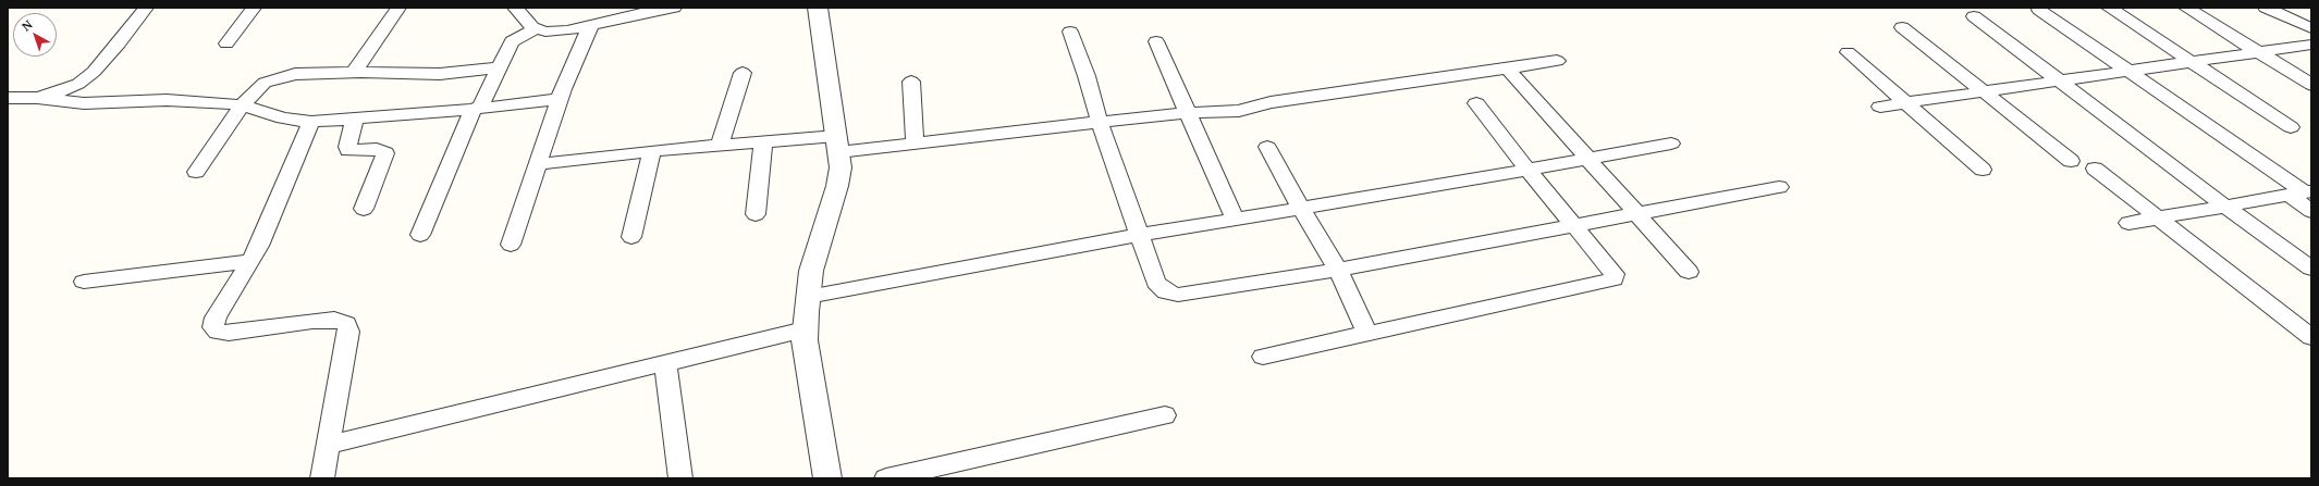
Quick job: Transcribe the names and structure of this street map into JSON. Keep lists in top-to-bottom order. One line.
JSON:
{"north":"top left"}
